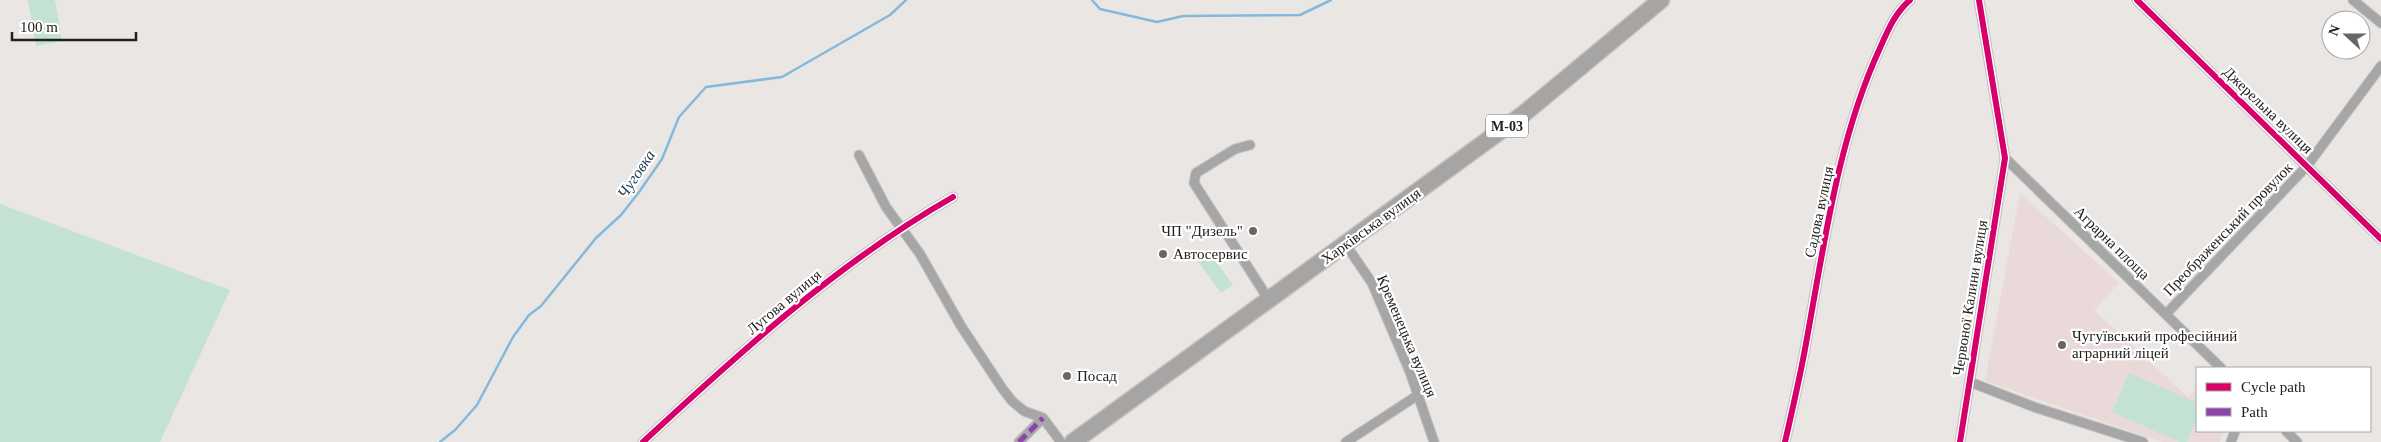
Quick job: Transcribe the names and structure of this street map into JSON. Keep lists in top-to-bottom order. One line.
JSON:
{"streets":{"highway":["М-03","Харківська вулиця"],"street":["Джерельна вулиця","Садова вулиця","Преображенський провулок","Аграрна площа","Червоної Калини вулиця","Лугова вулиця","Кременецька вулиця"]},"crossings":[["Джерельна вулиця","Преображенський провулок"],["Харківська вулиця","Кременецька вулиця"],["Преображенський провулок","Аграрна площа"],["Аграрна площа","Червоної Калини вулиця"]],"water":["Чуговка"],"places":["ЧП \"Дизель\"","Автосервис","Чугуївський професійний аграрний ліцей","Посад"],"legend":["Cycle path","Path"],"scale_bar":"100 m","north":"left"}
